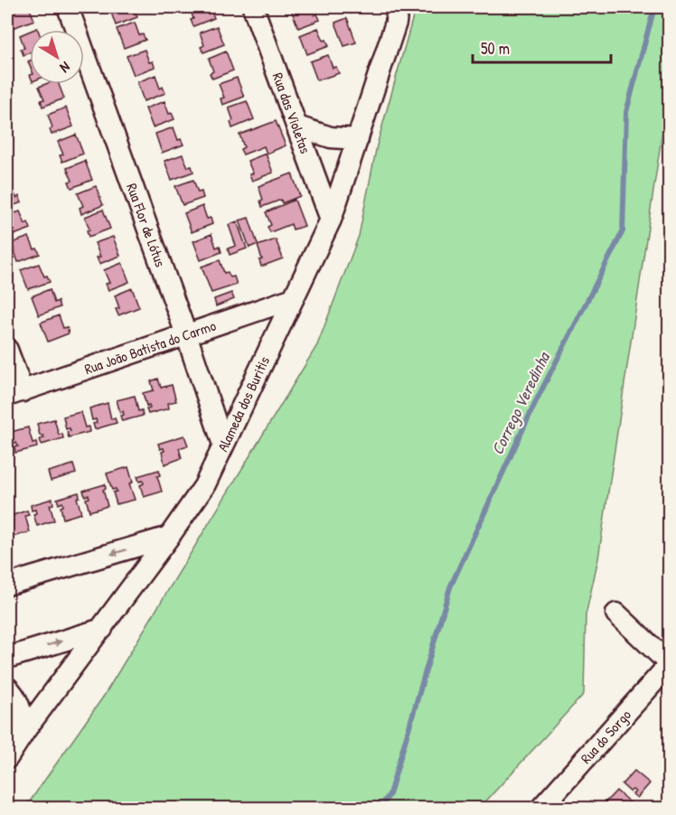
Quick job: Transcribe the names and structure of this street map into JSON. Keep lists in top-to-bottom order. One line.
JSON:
{"streets":{"street":["Rua das Violetas","Rua Flor de Lótus","Rua João Batista do Carmo","Alameda dos Buritis","Rua do Sorgo"]},"crossings":[["Rua das Violetas","Alameda dos Buritis"],["Rua Flor de Lótus","Rua João Batista do Carmo"],["Rua Flor de Lótus","Alameda dos Buritis"],["Rua João Batista do Carmo","Alameda dos Buritis"]],"water":["Corrego Veredinha"],"scale_bar":"50 m","north":"bottom right"}
